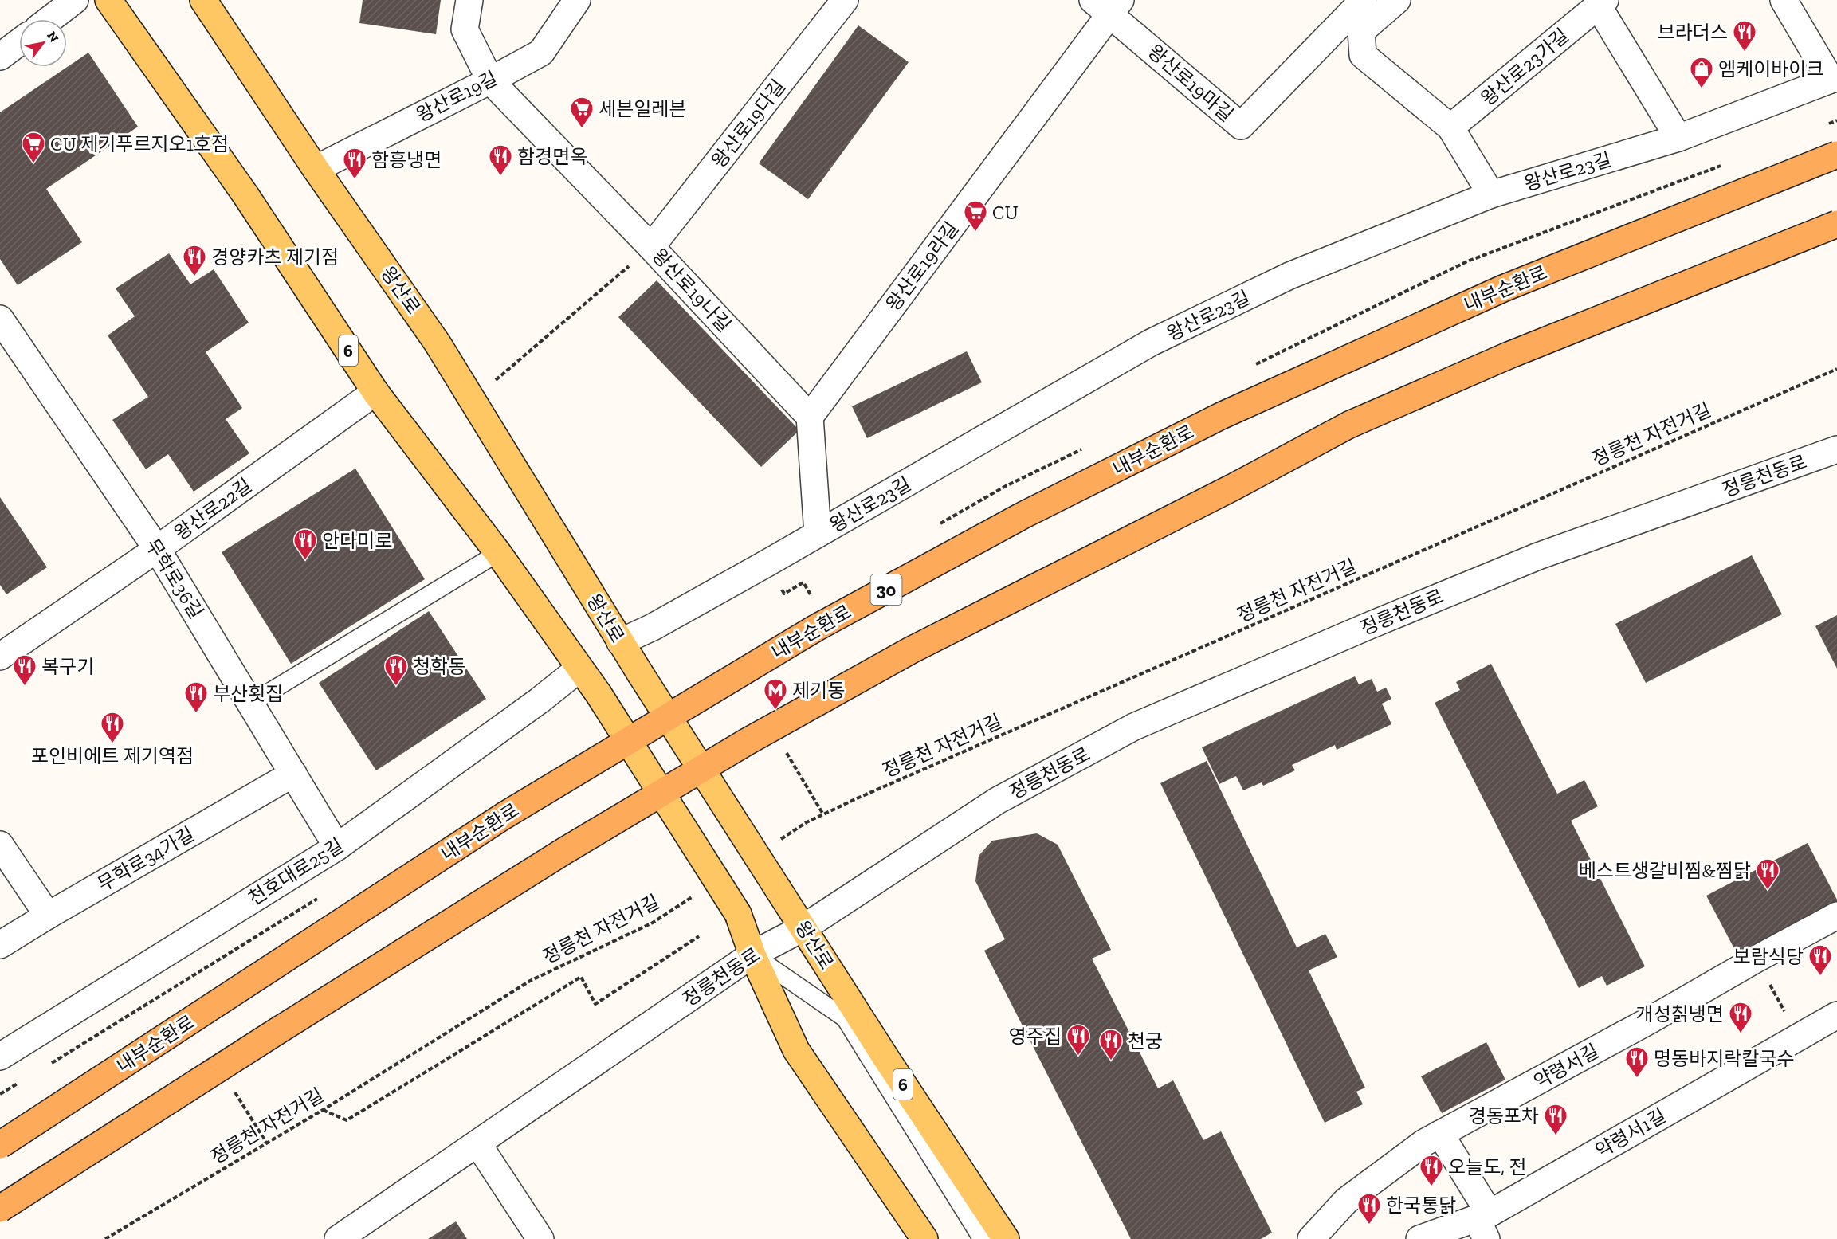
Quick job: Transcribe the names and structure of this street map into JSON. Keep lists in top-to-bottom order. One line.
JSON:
{"streets":{"highway":["내부순환로","30"],"main road":["왕산로","6"],"street":["왕산로23가길","왕산로19마길","왕산로19길","왕산로19다길","왕산로23길","왕산로19라길","왕산로19나길","정릉천동로","왕산로22길","무학로36길","무학로34가길","천호대로25길","약령서길","약령서1길"],"path":["정릉천 자전거길"]},"crossings":[["왕산로23가길","왕산로23길"],["왕산로19마길","왕산로19라길"],["왕산로19길","왕산로"],["왕산로19길","왕산로19나길"],["왕산로19다길","왕산로19나길"],["왕산로23길","왕산로"],["왕산로19라길","왕산로19나길"],["왕산로","6"],["왕산로","정릉천동로"],["6","정릉천동로"],["6","왕산로22길"],["6","천호대로25길"],["왕산로22길","무학로36길"],["무학로36길","무학로34가길"],["무학로36길","천호대로25길"]],"places":{"restaurant":["브라더스","함경면옥","함흥냉면","경양카츠 제기점","안다미로","복구기","청학동","부산횟집","포인비에트 제기역점","베스트생갈비찜&찜닭","보람식당","개성칡냉면","영주집","천궁","명동바지락칼국수","경동포차","오늘도, 전","한국통닭"],"shop":["엠케이바이크"],"supermarket":["세븐일레븐","CU 제기푸르지오1호점","CU"],"metro station":["제기동"]},"north":"top right"}
